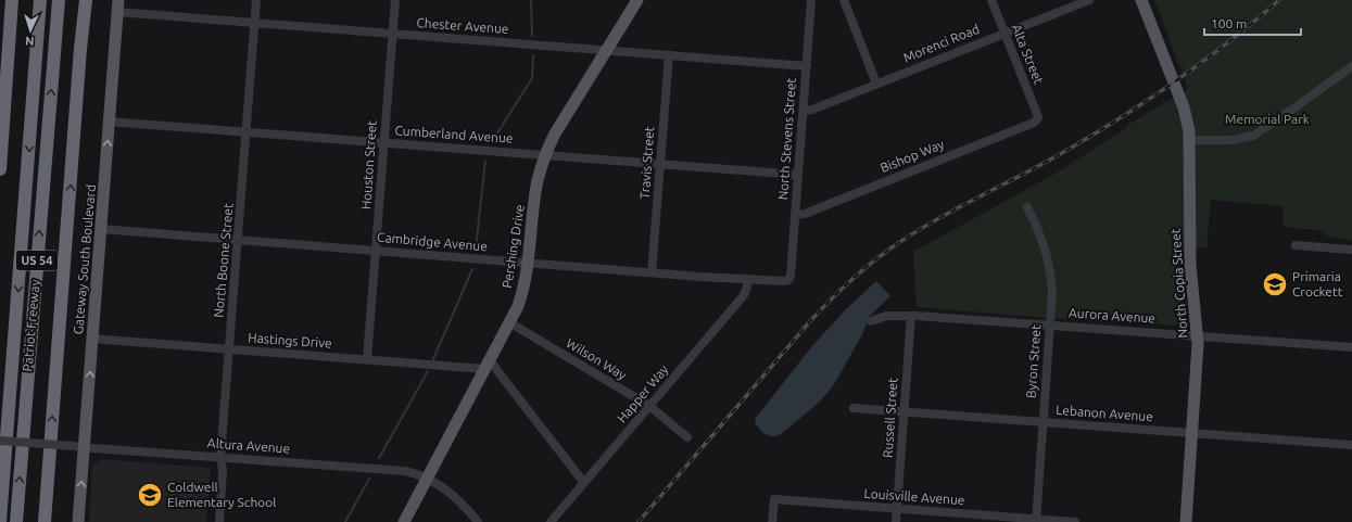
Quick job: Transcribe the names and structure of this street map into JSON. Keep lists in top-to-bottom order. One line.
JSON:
{"streets":{"highway":["US 54","Patriot Freeway"],"main road":["Pershing Drive","Gateway South Boulevard","North Copia Street"],"street":["Chester Avenue","Morenci Road","Alta Street","Cumberland Avenue","North Stevens Street","Bishop Way","Travis Street","Houston Street","Cambridge Avenue","North Boone Street","Aurora Avenue","Hastings Drive","Wilson Way","Byron Street","Happer Way","Lebanon Avenue","Russell Street","Altura Avenue","Louisville Avenue"]},"crossings":[["Chester Avenue","North Stevens Street"],["Chester Avenue","Travis Street"],["Chester Avenue","Houston Street"],["Chester Avenue","Pershing Drive"],["Chester Avenue","Gateway South Boulevard"],["Chester Avenue","North Boone Street"],["Morenci Road","Alta Street"],["Morenci Road","North Stevens Street"],["Alta Street","Bishop Way"],["Cumberland Avenue","North Stevens Street"],["Cumberland Avenue","Travis Street"],["Cumberland Avenue","Houston Street"],["Cumberland Avenue","Pershing Drive"],["Cumberland Avenue","Gateway South Boulevard"],["Cumberland Avenue","North Boone Street"],["North Stevens Street","Bishop Way"],["North Stevens Street","Cambridge Avenue"],["Travis Street","Cambridge Avenue"],["Houston Street","Cambridge Avenue"],["Houston Street","Hastings Drive"],["Cambridge Avenue","Pershing Drive"],["Cambridge Avenue","Gateway South Boulevard"],["Cambridge Avenue","North Boone Street"],["Cambridge Avenue","Happer Way"],["Pershing Drive","Hastings Drive"],["Pershing Drive","Wilson Way"],["Pershing Drive","Altura Avenue"],["Gateway South Boulevard","Hastings Drive"],["Gateway South Boulevard","Altura Avenue"],["North Boone Street","Hastings Drive"],["North Boone Street","Altura Avenue"],["North Copia Street","Aurora Avenue"],["North Copia Street","Lebanon Avenue"],["Aurora Avenue","Byron Street"],["Aurora Avenue","Russell Street"],["Wilson Way","Happer Way"],["Byron Street","Lebanon Avenue"],["Byron Street","Louisville Avenue"],["Lebanon Avenue","Russell Street"],["Russell Street","Louisville Avenue"]],"one_way":["Gateway South Boulevard"],"parks":["Memorial Park"],"places":{"school or university":["Primaria Crockett","Coldwell Elementary School"]},"scale_bar":"100 m","north":"bottom"}
